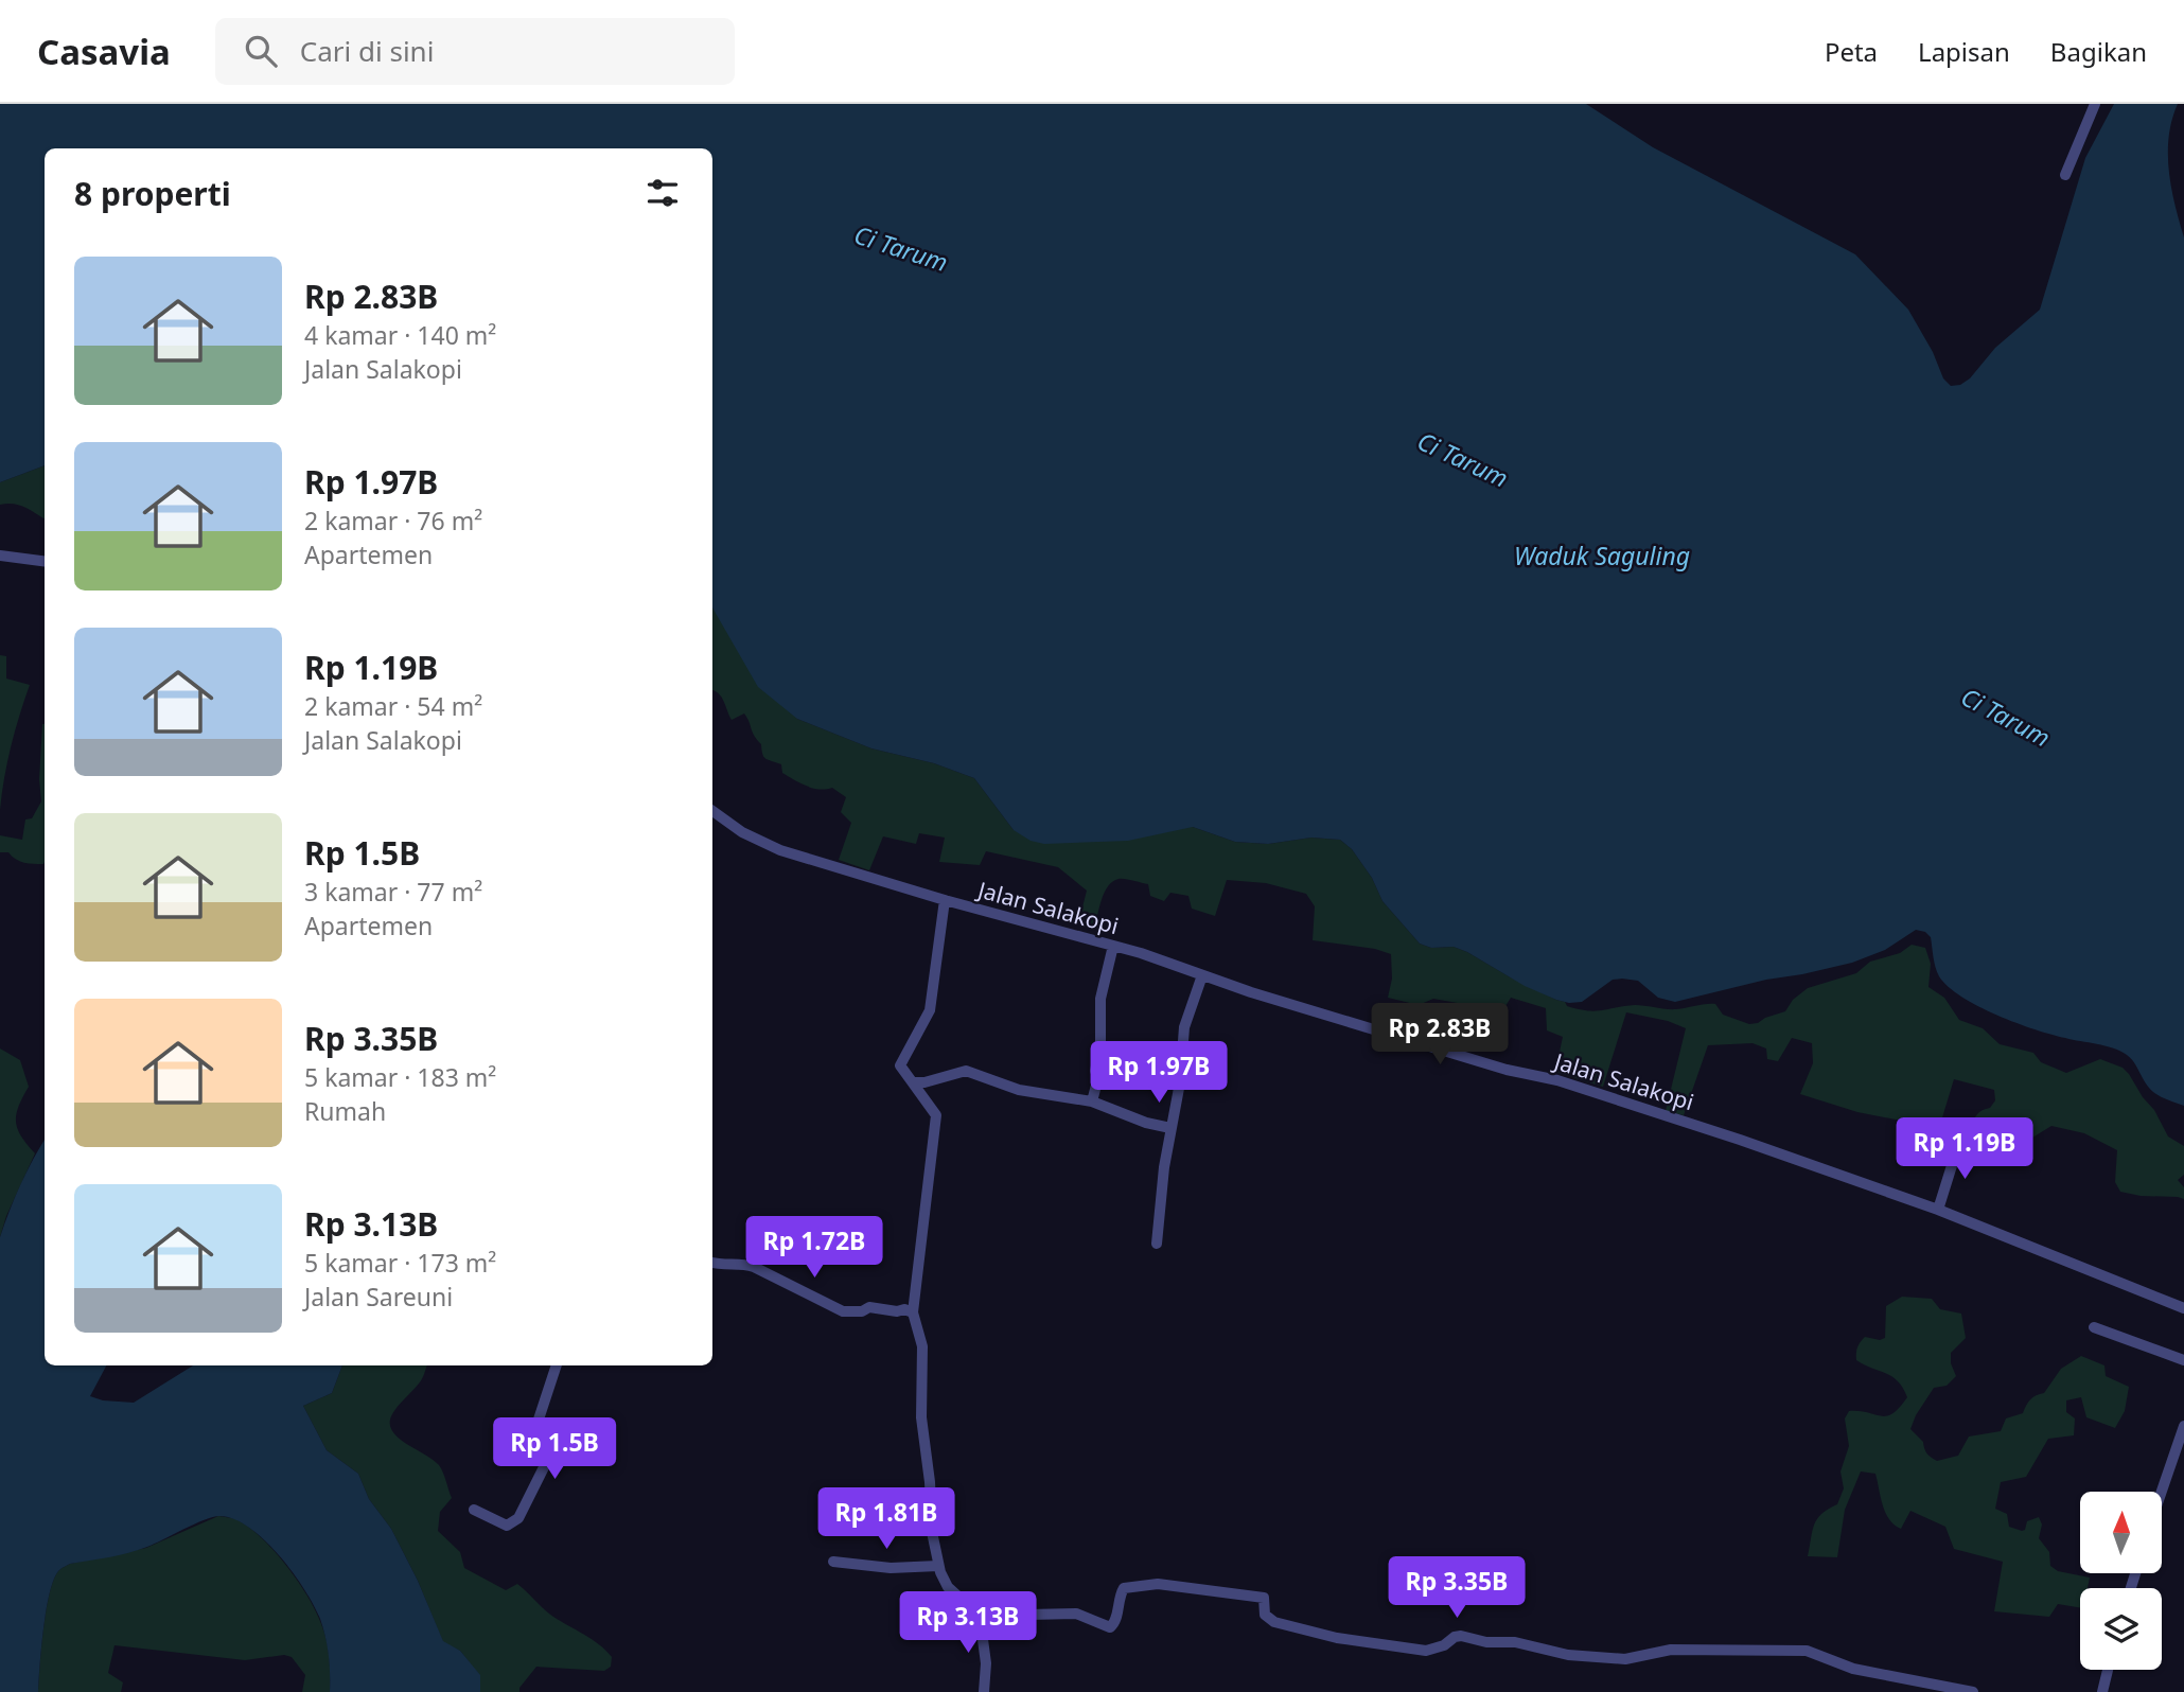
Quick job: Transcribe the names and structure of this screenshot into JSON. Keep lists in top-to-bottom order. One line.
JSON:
{"streets":{"street":["Jalan Salakopi"]},"water":["Ci Tarum","Waduk Saguling"],"north":"top","page":{"header":"Casavia","search":"Cari di sini","nav":["Peta","Lapisan","Bagikan"],"heading":"8 properti","list":[{"name":"Rp 2.83B","note":"4 kamar · 140 m² · Jalan Salakopi"},{"name":"Rp 1.97B","note":"2 kamar · 76 m² · Apartemen"},{"name":"Rp 1.19B","note":"2 kamar · 54 m² · Jalan Salakopi"},{"name":"Rp 1.5B","note":"3 kamar · 77 m² · Apartemen"},{"name":"Rp 3.35B","note":"5 kamar · 183 m² · Rumah"},{"name":"Rp 3.13B","note":"5 kamar · 173 m² · Jalan Sareuni"}],"price":["Rp 2.83B","Rp 1.97B","Rp 1.19B","Rp 1.72B","Rp 1.5B","Rp 1.81B","Rp 3.35B","Rp 3.13B"]}}
